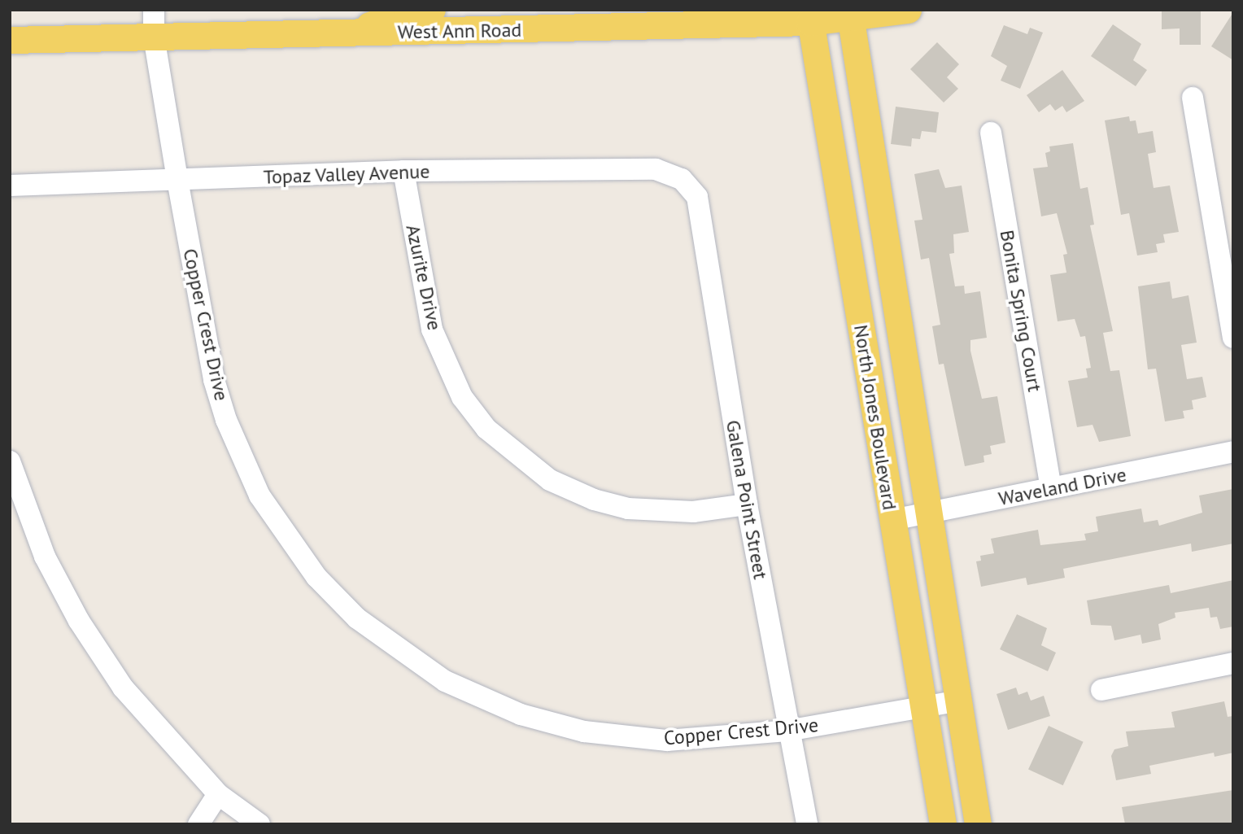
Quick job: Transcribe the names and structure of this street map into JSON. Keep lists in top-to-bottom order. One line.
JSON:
{"streets":{"main road":["West Ann Road","North Jones Boulevard"],"street":["Topaz Valley Avenue","Azurite Drive","Bonita Spring Court","Copper Crest Drive","Waveland Drive","Galena Point Street"]},"crossings":[["West Ann Road","Copper Crest Drive"],["West Ann Road","North Jones Boulevard"],["Topaz Valley Avenue","Azurite Drive"],["Topaz Valley Avenue","Copper Crest Drive"],["Topaz Valley Avenue","Galena Point Street"],["Azurite Drive","Galena Point Street"],["Bonita Spring Court","Waveland Drive"],["Copper Crest Drive","North Jones Boulevard"],["Copper Crest Drive","Galena Point Street"],["North Jones Boulevard","Waveland Drive"]]}
